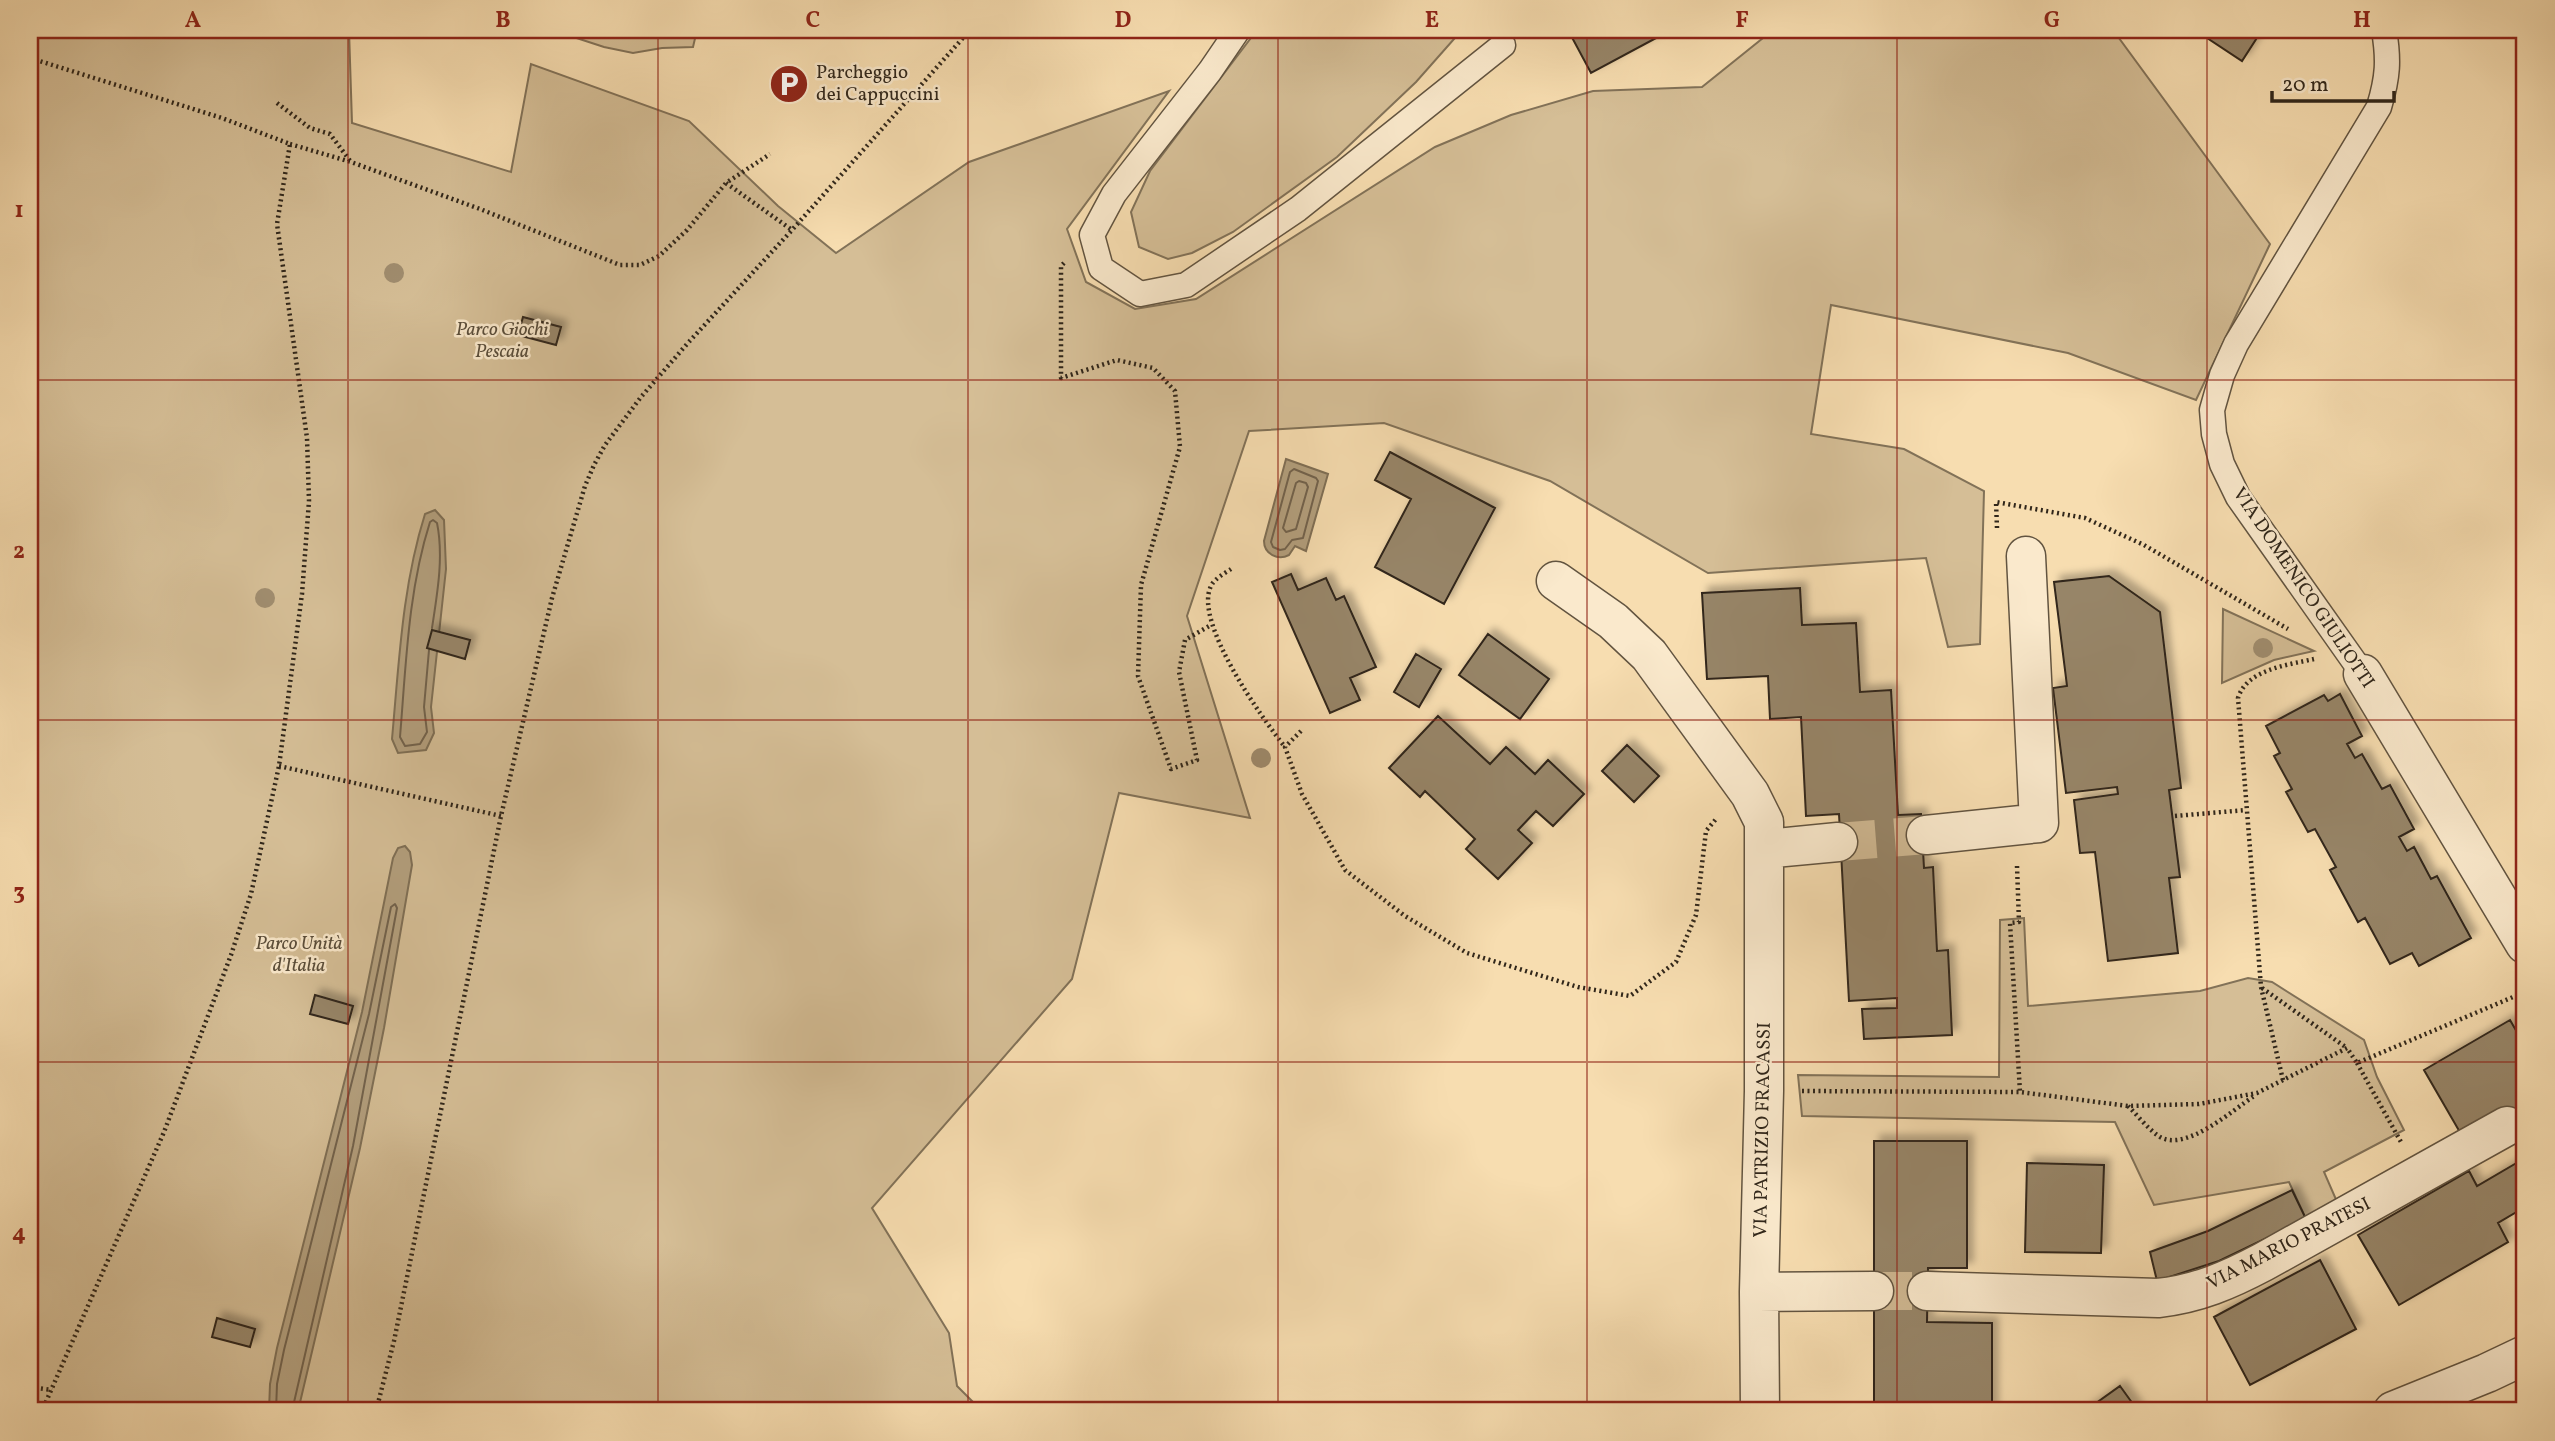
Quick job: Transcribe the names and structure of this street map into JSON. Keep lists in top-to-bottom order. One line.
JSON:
{"streets":{"street":["VIA DOMENICO GIULIOTTI","VIA PATRIZIO FRACASSI","VIA MARIO PRATESI"]},"parks":["Parco Giochi Pescaia","Parco Unità d'Italia"],"places":{"parking":["Parcheggio dei Cappuccini"]},"scale_bar":"20 m","grid":{"columns":["A","B","C","D","E","F","G","H"],"rows":["1","2","3","4"]}}
